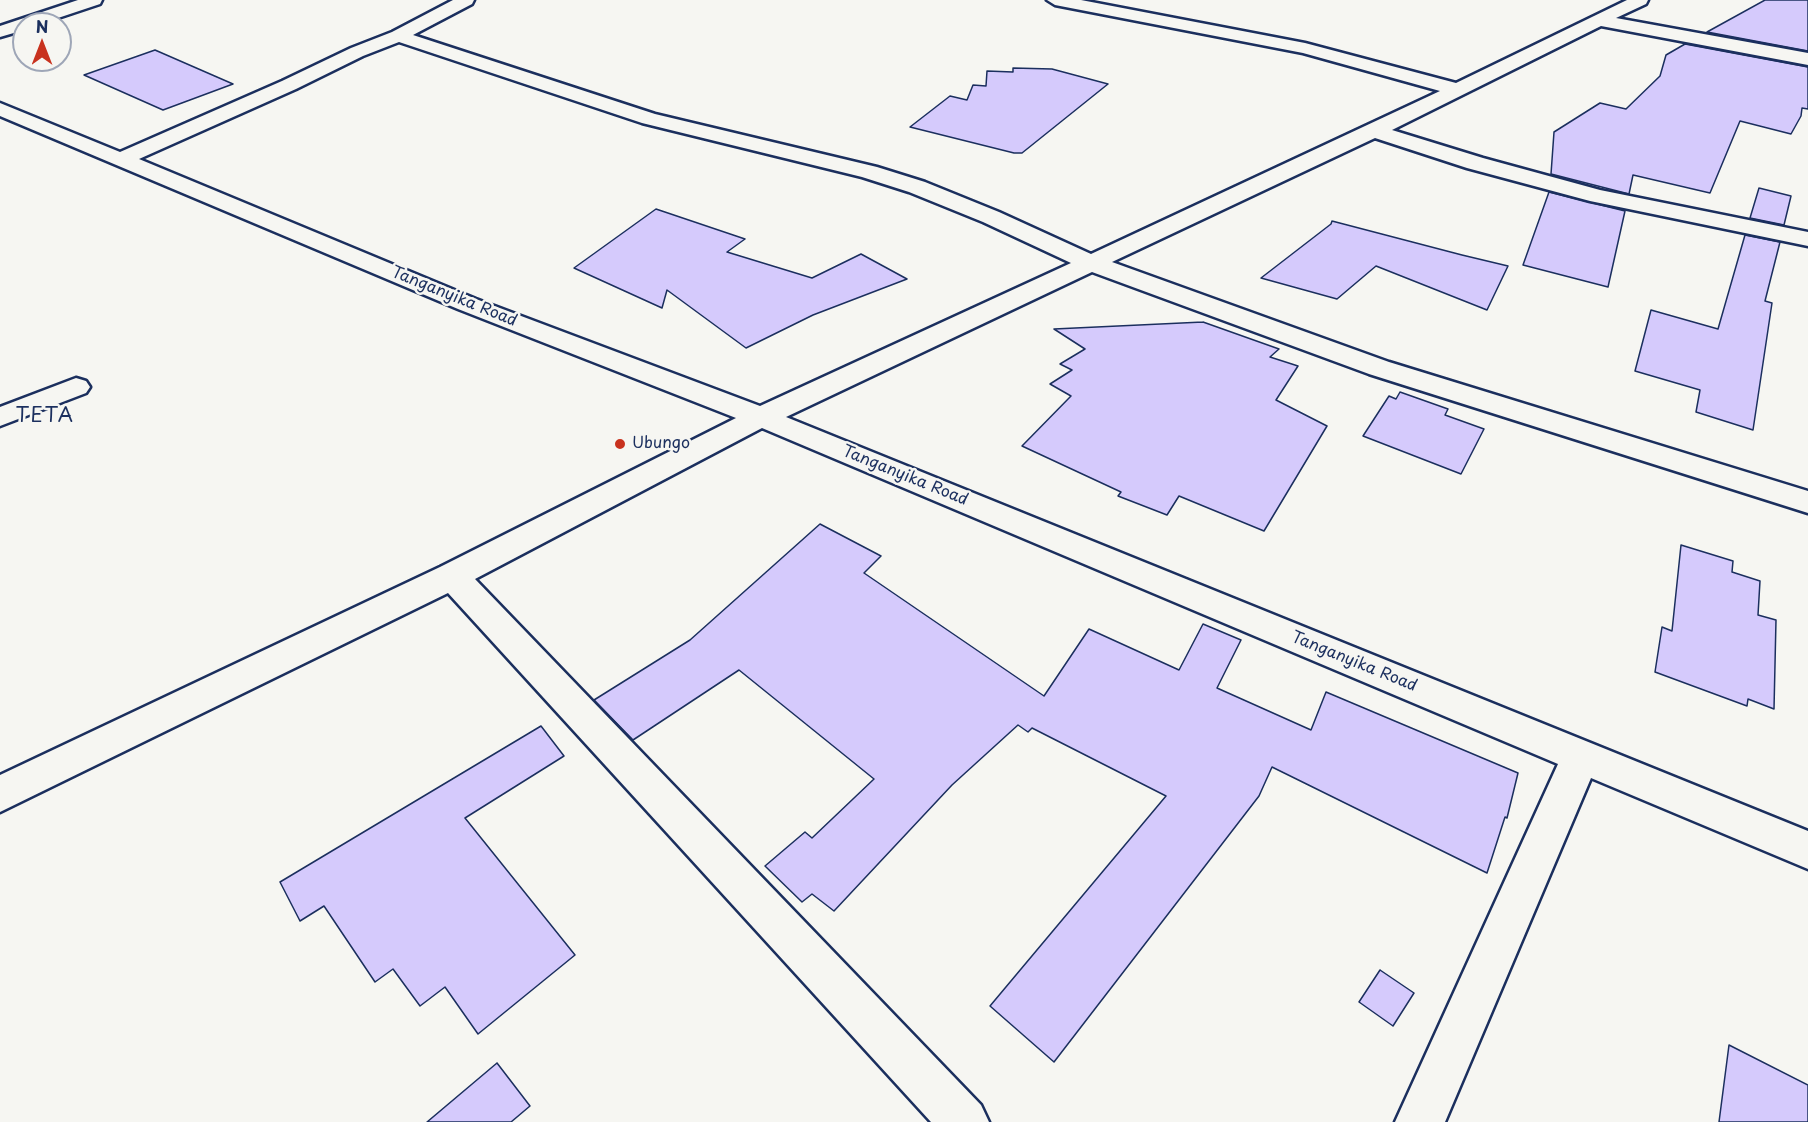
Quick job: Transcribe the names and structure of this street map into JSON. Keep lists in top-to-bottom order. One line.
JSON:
{"streets":{"street":["Tanganyika Road"]},"districts":["TETA"],"places":["Ubungo"],"north":"top"}
